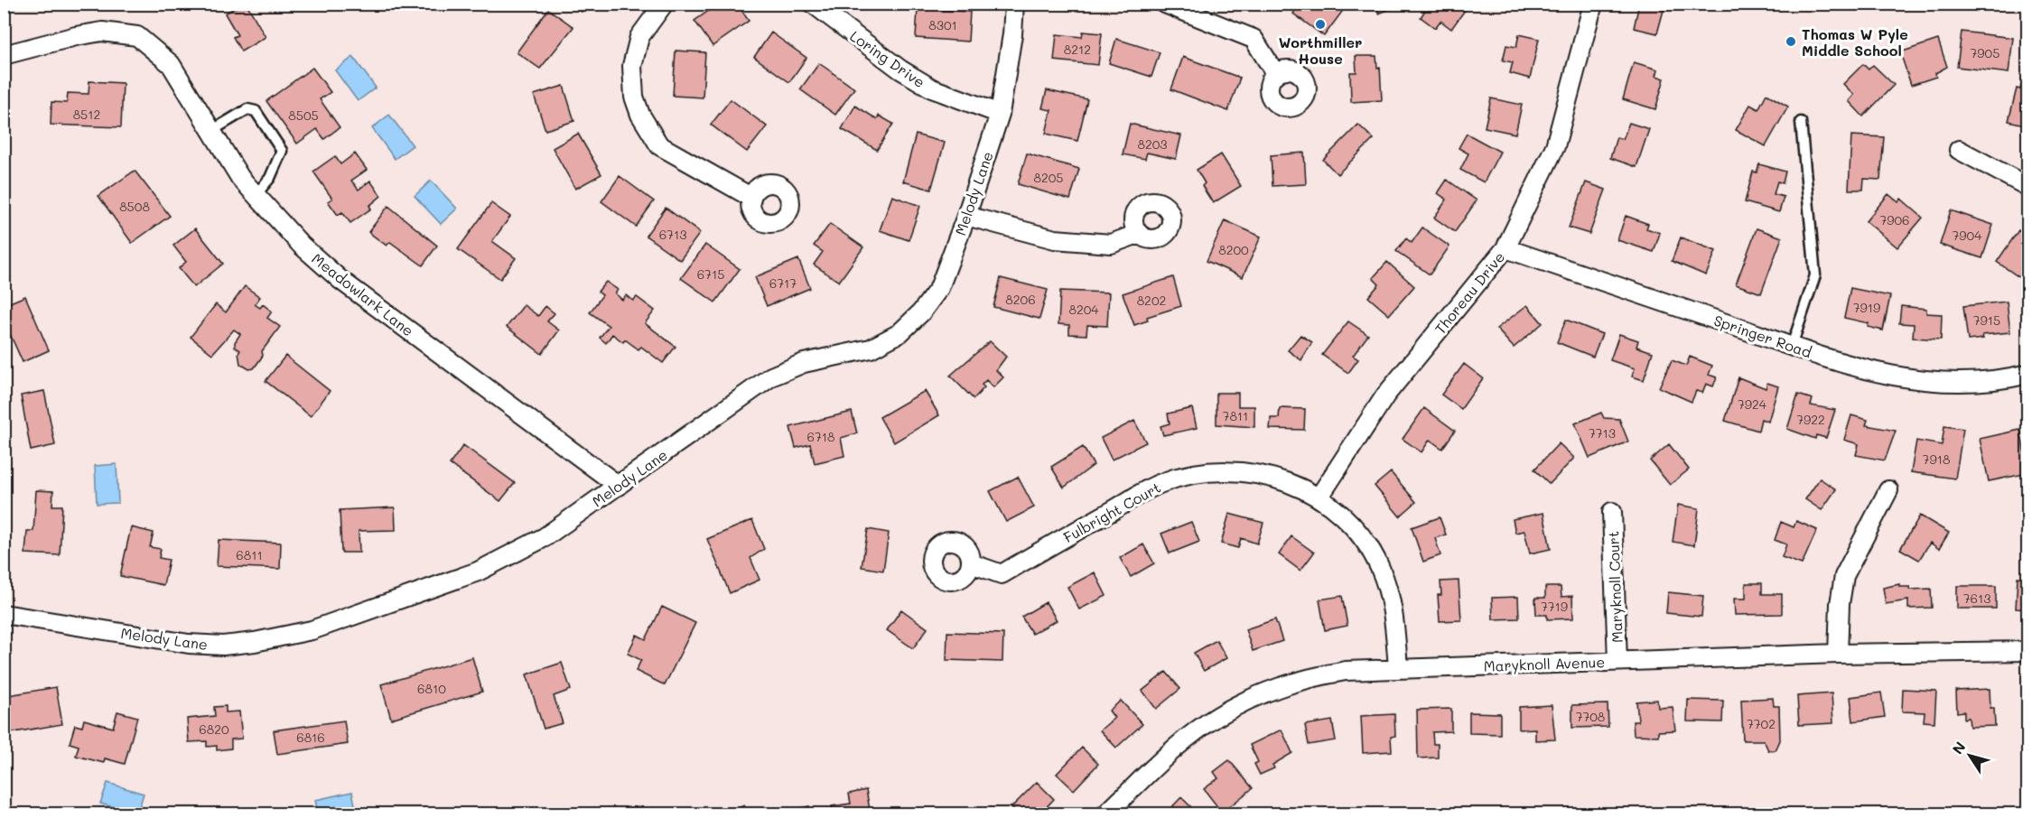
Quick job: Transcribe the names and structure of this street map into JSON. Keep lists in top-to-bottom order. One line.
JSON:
{"streets":{"street":["Loring Drive","Melody Lane","Thoreau Drive","Meadowlark Lane","Springer Road","Fulbright Court","Maryknoll Court","Maryknoll Avenue"]},"crossings":[["Loring Drive","Melody Lane"],["Melody Lane","Meadowlark Lane"],["Thoreau Drive","Springer Road"],["Thoreau Drive","Fulbright Court"],["Fulbright Court","Maryknoll Avenue"],["Maryknoll Court","Maryknoll Avenue"]],"places":["Worthmiller House","Thomas W Pyle Middle School"],"house_numbers":["8301","8212","7905","8512","8505","8203","8205","8508","7906","6713","7904","8200","6715","6717","8206","8202","7919","8204","7915","7924","7811","7922","7713","6718","7918","6811","7613","7719","6810","7708","7702","6820","6816"],"north":"top left"}
